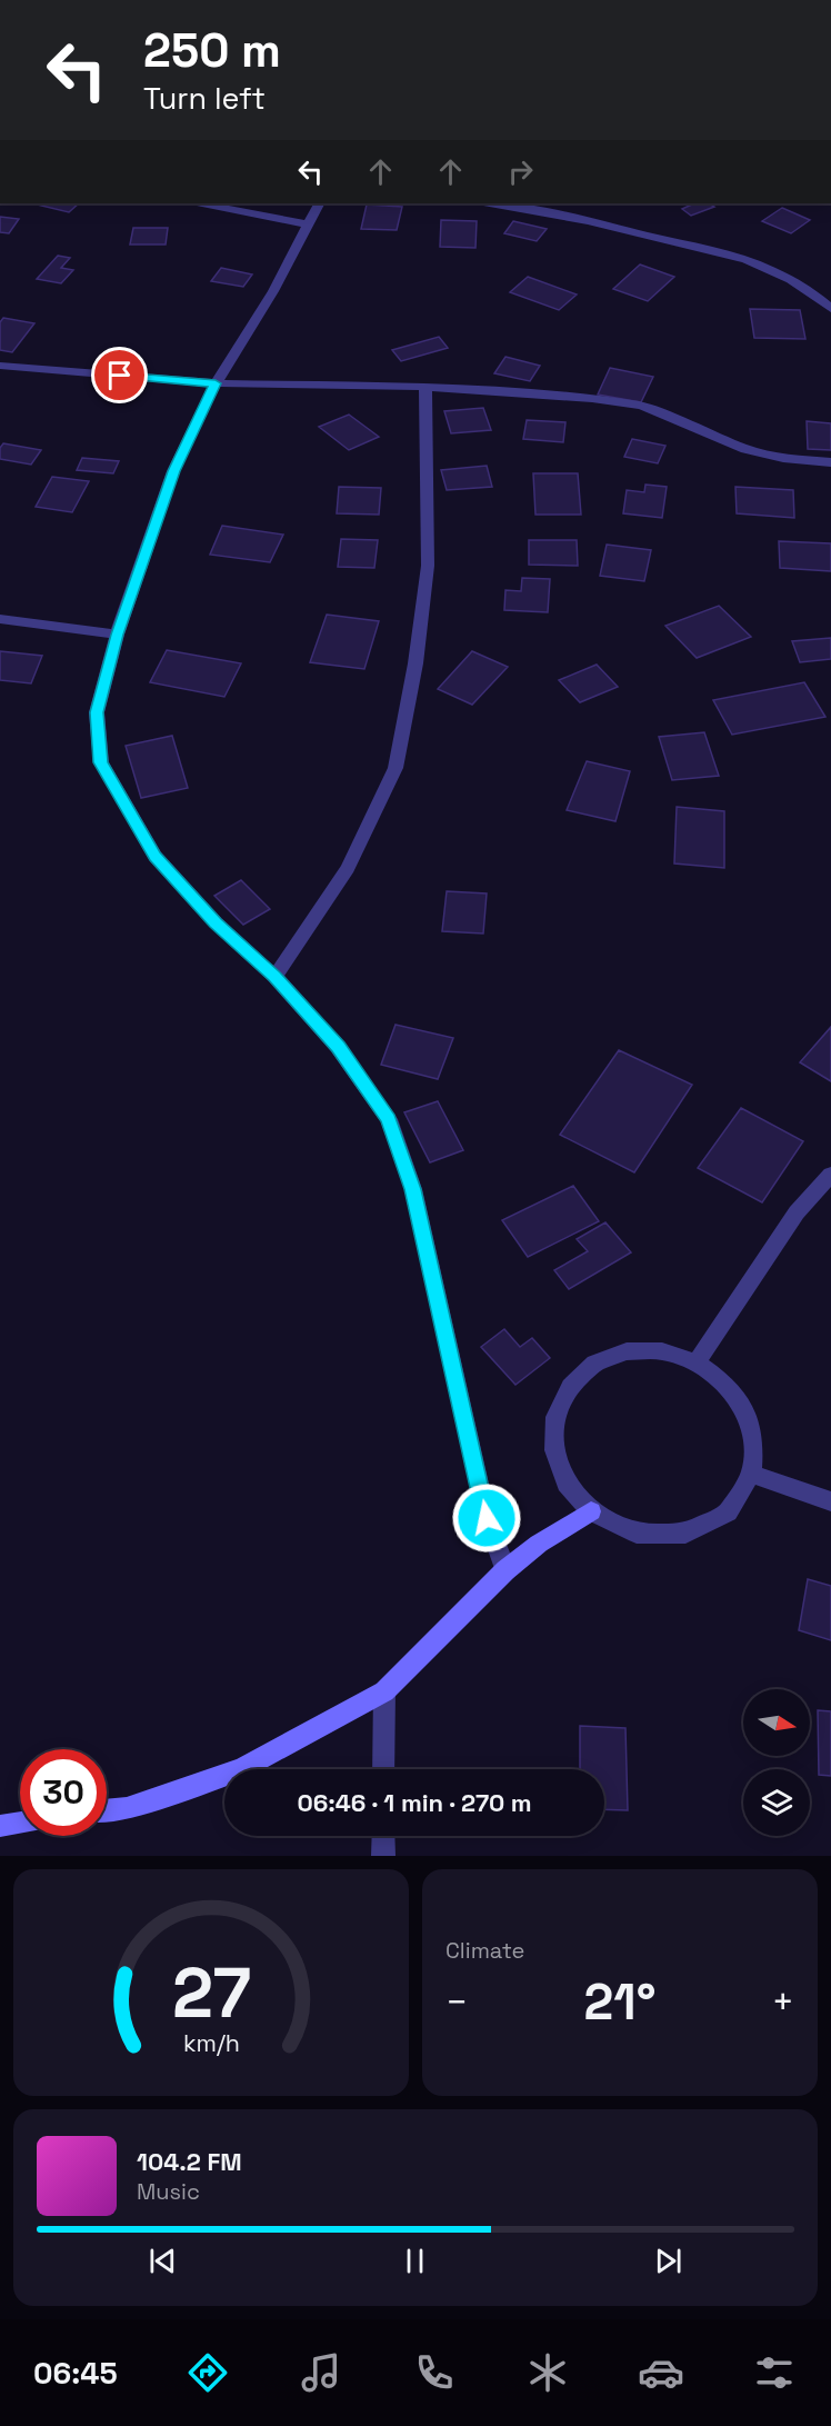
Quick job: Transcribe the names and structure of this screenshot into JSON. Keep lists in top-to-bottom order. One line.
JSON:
{"north":"right","page":{"turn":["250 m","Turn left"],"limit":"30","trip":"06:46 · 1 min · 270 m","tile":"Climate","heat":["−","21°","+"],"song":["104.2 FM","Music"],"tabs":"06:45","gauge":["27","km/h"]}}
